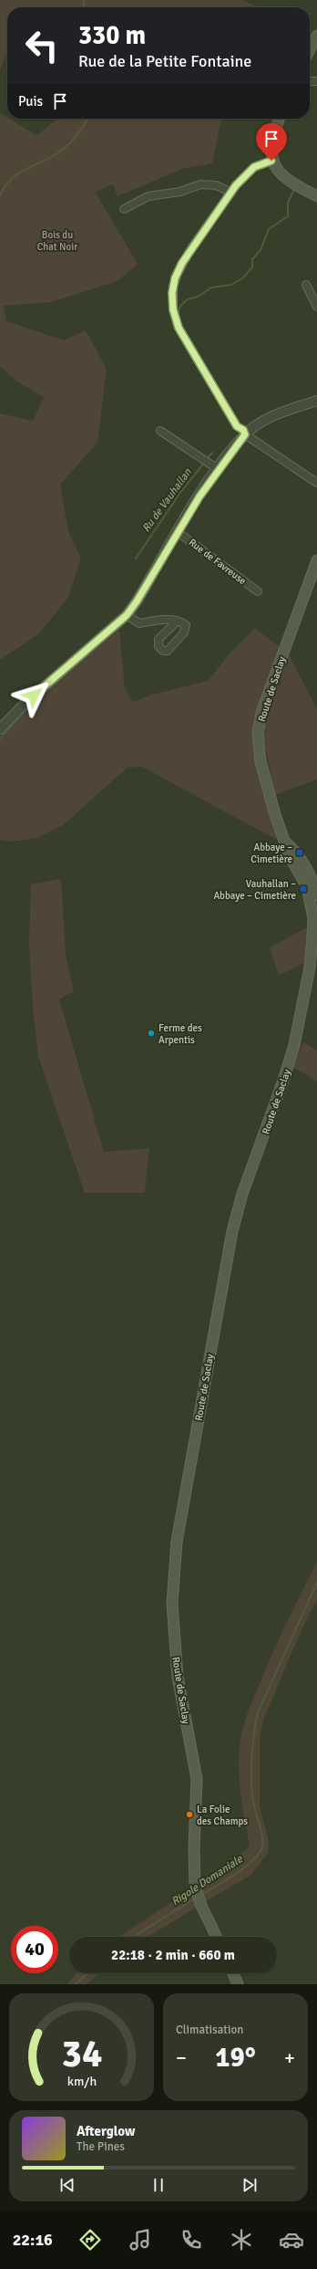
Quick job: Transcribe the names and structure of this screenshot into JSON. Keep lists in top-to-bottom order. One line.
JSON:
{"streets":{"main road":["Route de Saclay"],"street":["Rue de Favreuse"]},"water":["Ru de Vauhallan","Rigole Domaniale"],"parks":["Bois du Chat Noir"],"places":{"transit":["Abbaye – Cimetière","Vauhallan – Abbaye – Cimetière"],"other":["Ferme des Arpentis","La Folie des Champs"]},"page":{"turn":["330 m","Rue de la Petite Fontaine"],"then":"Puis","limit":"40","trip":"22:18 · 2 min · 660 m","tile":"Climatisation","heat":["−","19°","+"],"song":["Afterglow","The Pines"],"tabs":"22:16","gauge":["34","km/h"]}}
